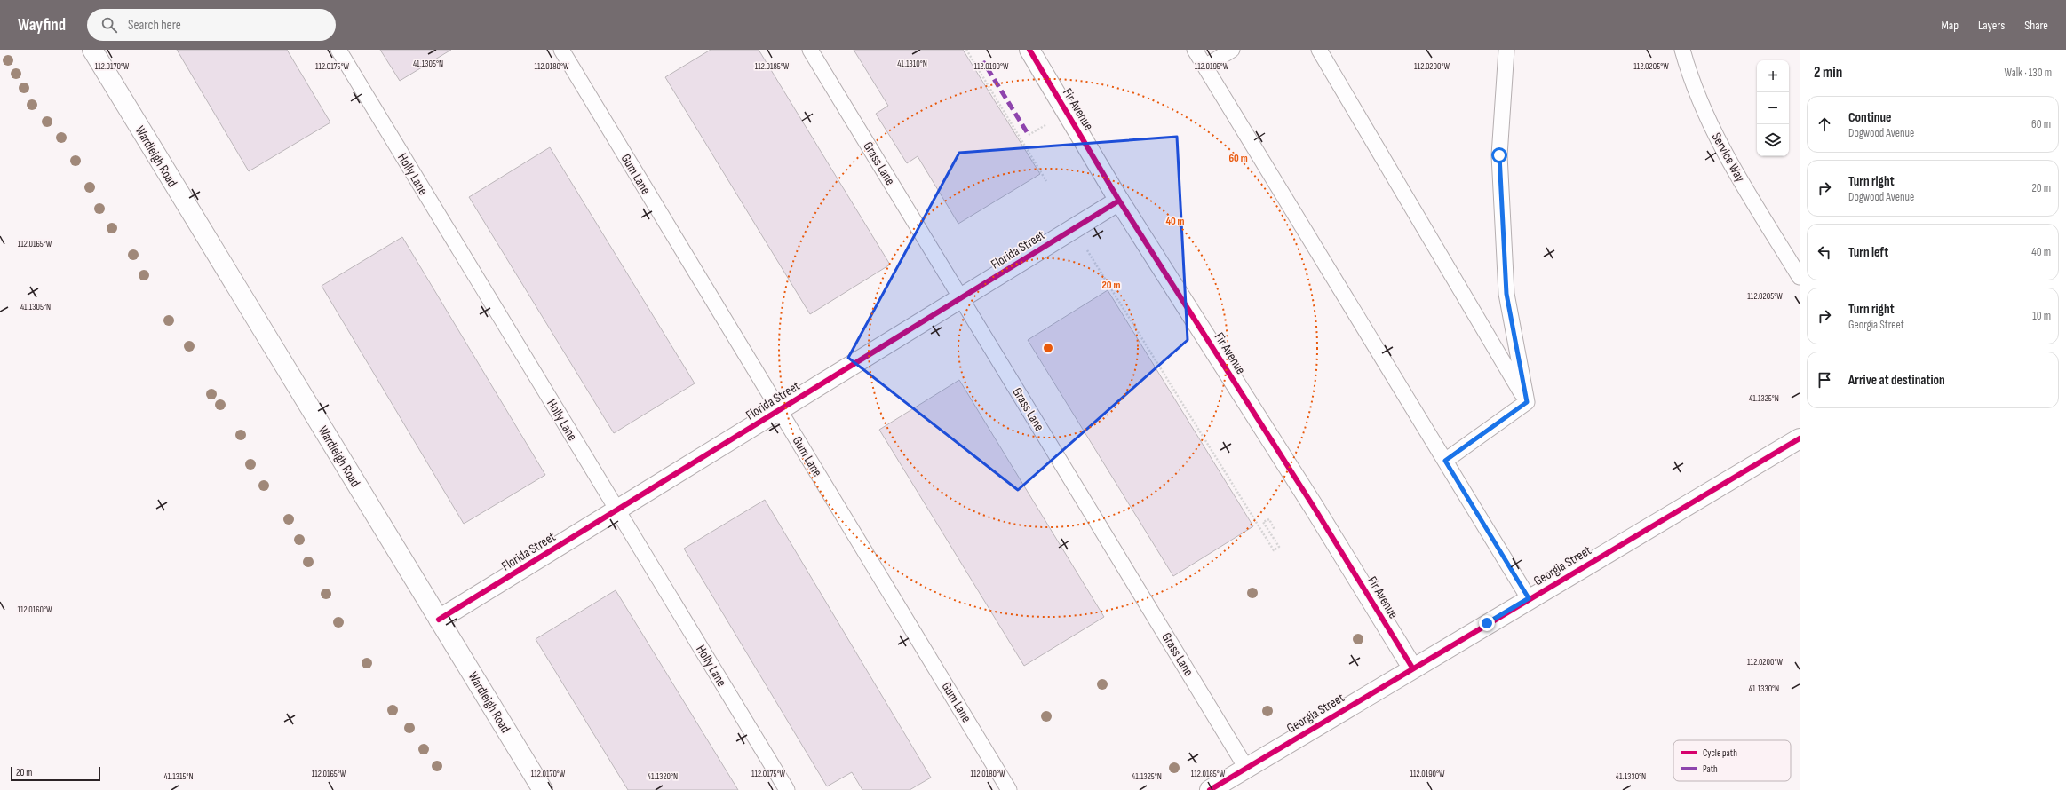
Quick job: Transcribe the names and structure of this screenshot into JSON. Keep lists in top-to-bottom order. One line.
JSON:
{"streets":{"street":["Fir Avenue","Wardleigh Road","Florida Street","Georgia Street"],"lane":["Service Way","Grass Lane","Holly Lane","Gum Lane"]},"crossings":[["Fir Avenue","Florida Street"],["Fir Avenue","Georgia Street"],["Wardleigh Road","Florida Street"],["Grass Lane","Florida Street"],["Grass Lane","Georgia Street"],["Holly Lane","Florida Street"],["Gum Lane","Florida Street"]],"legend":["Cycle path","Path"],"scale_bar":"20 m","page":{"header":"Wayfind","search":"Search here","nav":["Map","Layers","Share"],"heading":["2 min","Walk · 130 m"],"map_buttons":["+","−"],"list":[["Continue","Dogwood Avenue","60 m"],["Turn right","Dogwood Avenue","20 m"],["Turn left","40 m"],["Turn right","Georgia Street","10 m"],"Arrive at destination"],"scale":"20 m"},"coordinates":["41.1305°N","41.1310°N","112.0170°W","112.0175°W","112.0180°W","112.0185°W","112.0190°W","112.0195°W","112.0200°W","112.0205°W","112.0165°W","41.1325°N","112.0160°W","41.1330°N","41.1315°N","41.1320°N"],"rings":["60 m","40 m","20 m"]}
